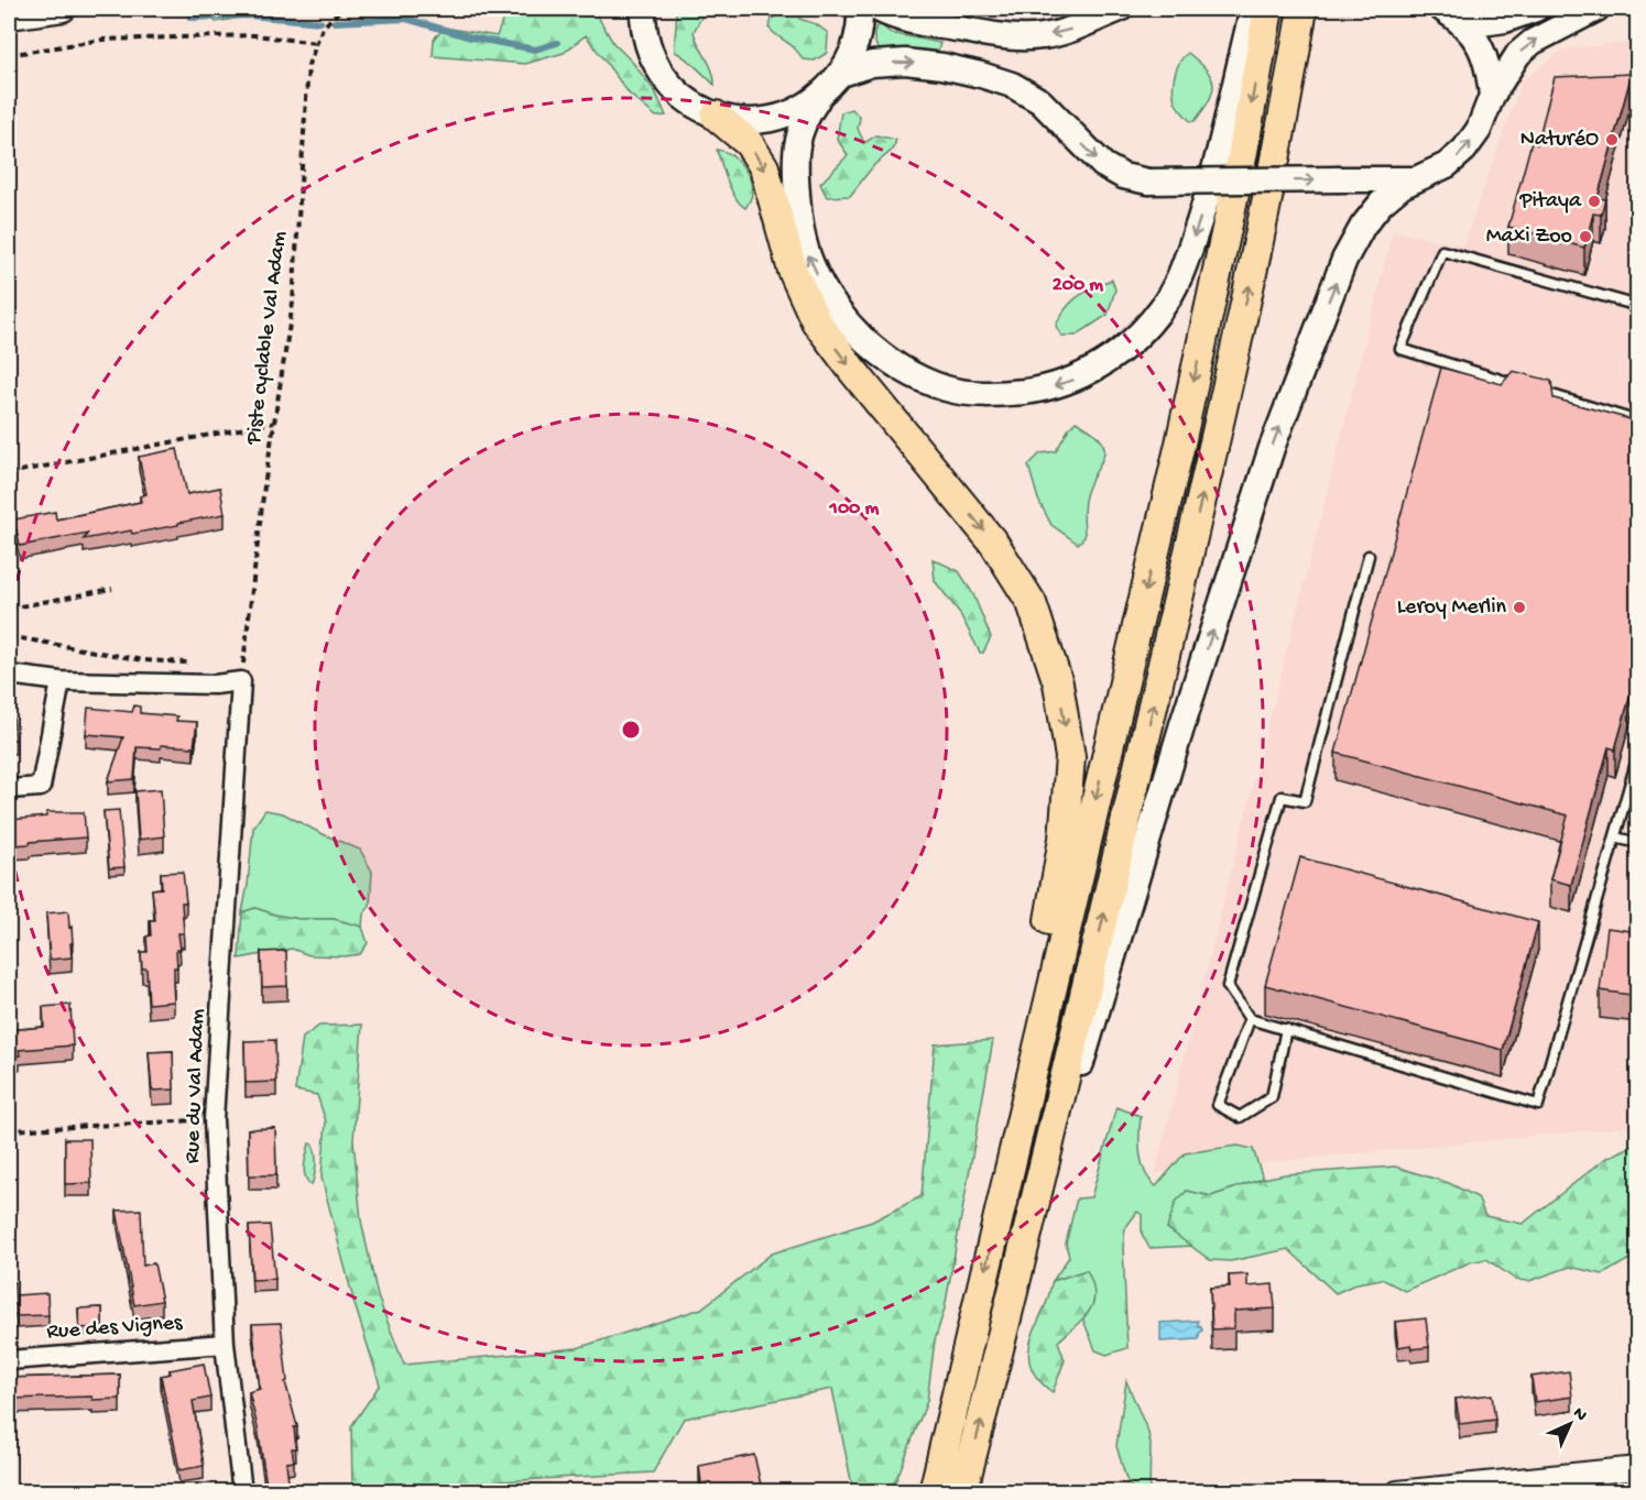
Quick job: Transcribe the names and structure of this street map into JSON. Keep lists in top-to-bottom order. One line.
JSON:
{"streets":{"street":["Rue du Val Adam","Rue des Vignes"],"path":["Piste cyclable Val Adam"]},"crossings":[["Piste cyclable Val Adam","Rue du Val Adam"],["Rue du Val Adam","Rue des Vignes"]],"places":["NaturéO","Pitaya","Maxi Zoo","Leroy Merlin"],"north":"top right","rings":["200 m","100 m"]}
